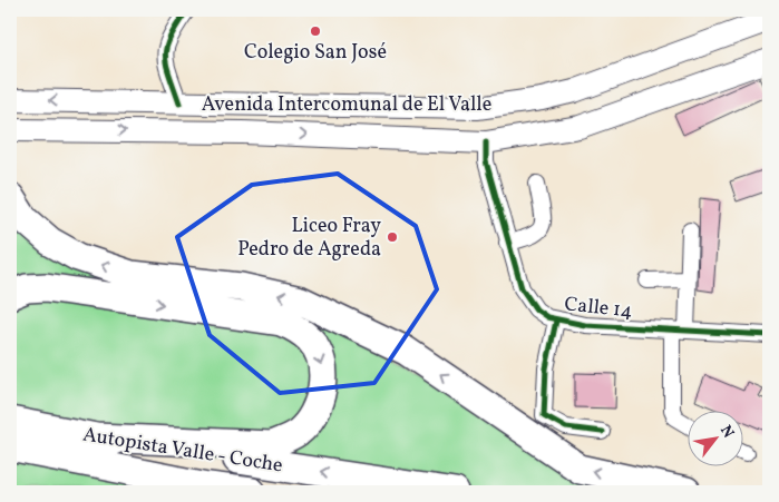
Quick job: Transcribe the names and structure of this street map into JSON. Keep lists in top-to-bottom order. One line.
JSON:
{"streets":{"highway":["Autopista Valle - Coche"],"main road":["Avenida Intercomunal de El Valle"],"street":["Calle 14"]},"crossings":[["Avenida Intercomunal de El Valle","Calle 14"]],"places":["Colegio San José","Liceo Fray Pedro de Agreda"],"north":"top right"}
